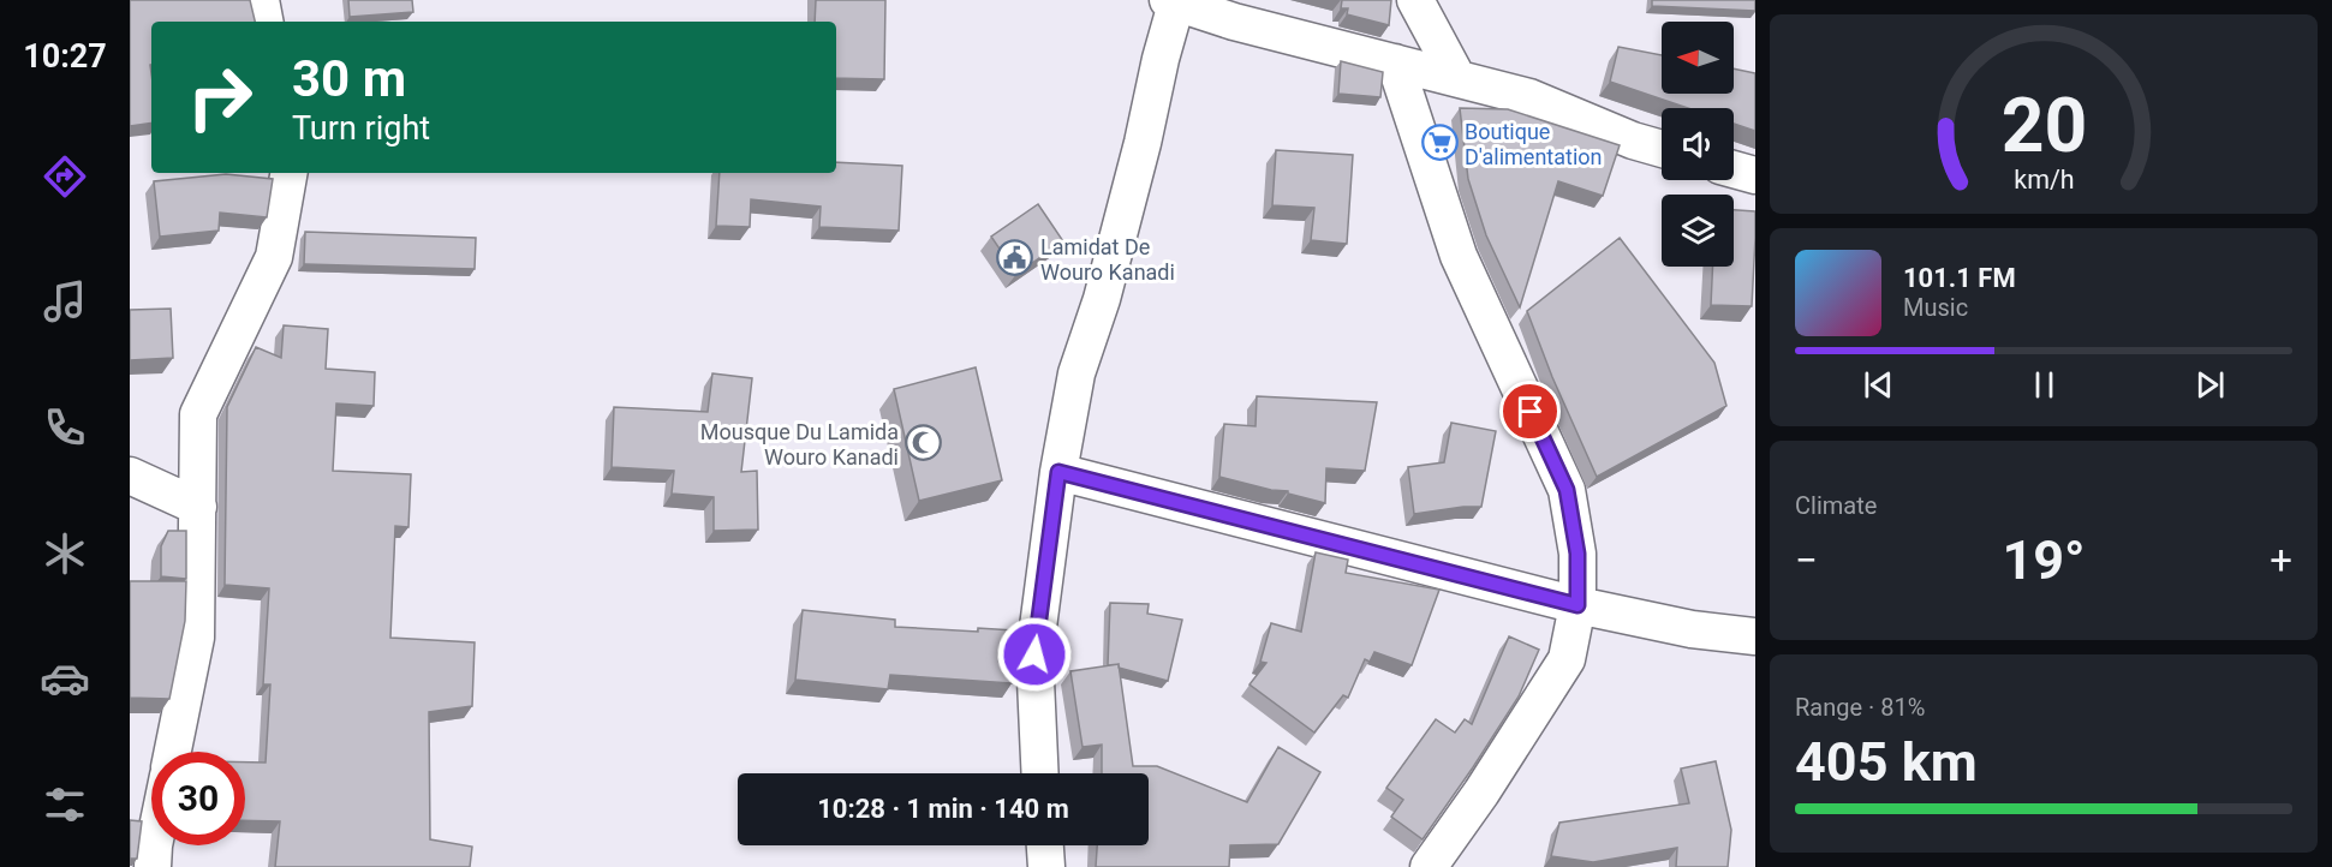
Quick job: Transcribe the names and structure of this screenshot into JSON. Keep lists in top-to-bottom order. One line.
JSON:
{"places":{"supermarket":["Boutique D'alimentation"],"public building":["Lamidat De Wouro Kanadi"],"mosque":["Mousque Du Lamida Wouro Kanadi"]},"north":"left","page":{"tabs":"10:27","turn":["30 m","Turn right"],"song":["101.1 FM","Music"],"tile":["Climate",["Range · 81%","405 km"]],"heat":["−","19°","+"],"limit":"30","trip":"10:28 · 1 min · 140 m","gauge":["20","km/h"]}}
